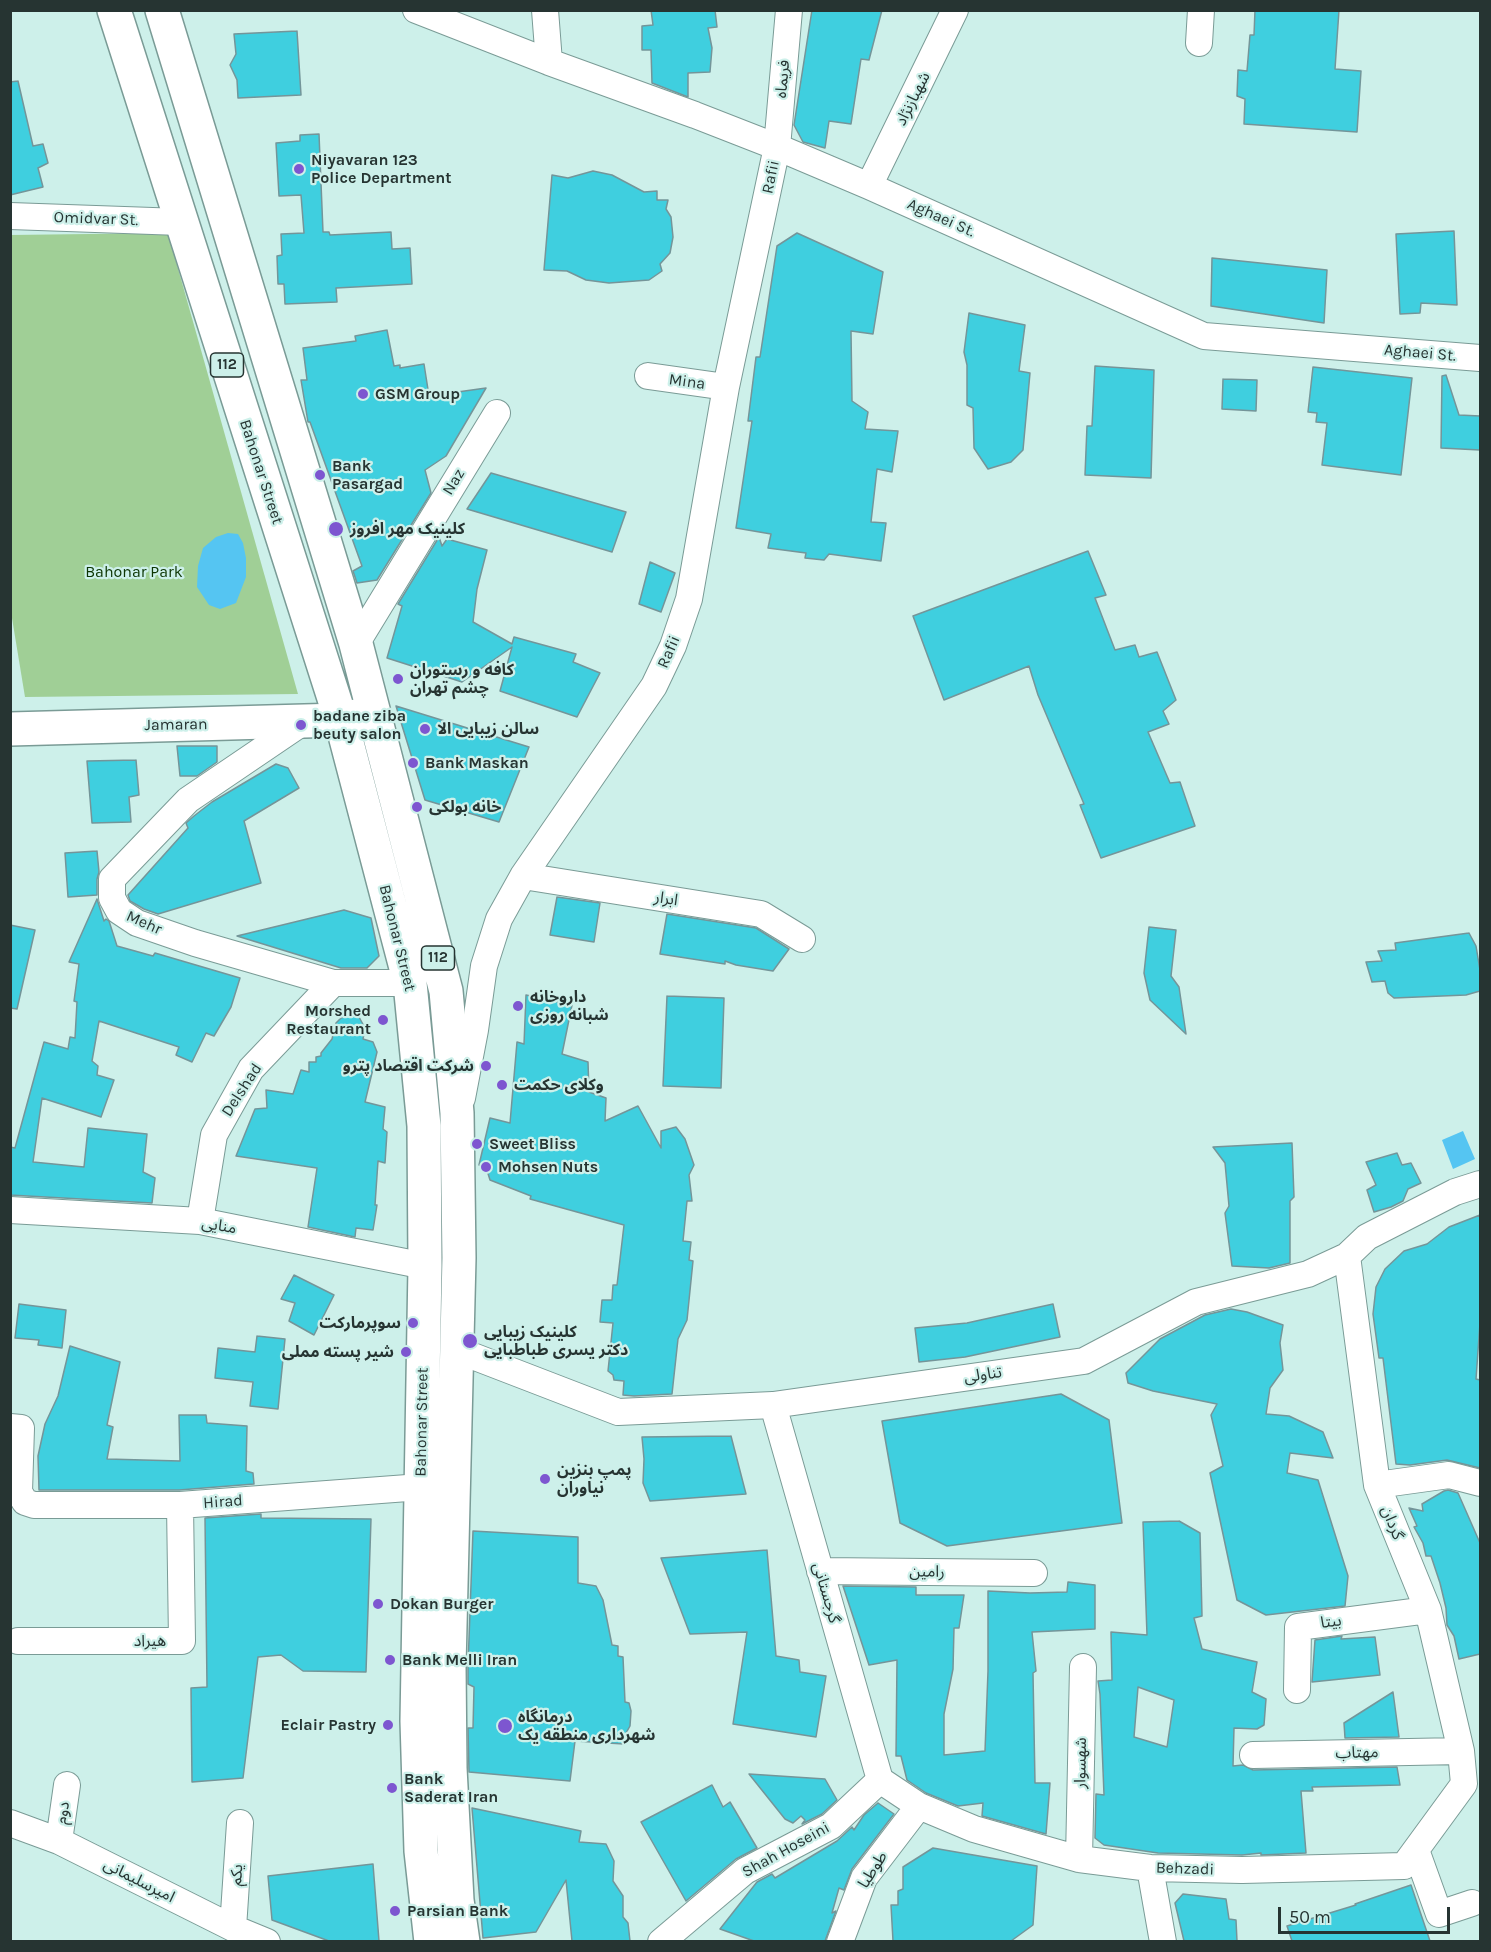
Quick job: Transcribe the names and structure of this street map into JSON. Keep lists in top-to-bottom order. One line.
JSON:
{"streets":{"main road":["112","Bahonar Street","Jamaran"],"street":["فریماه","شهبازنژاد","Rafii","Aghaei St.","Omidvar St.","Mina","Naz","ابرار","Mehr","Delshad","منایی","تناولی","Hirad","گردان","رامین","گرجستانی","بیتا","هیراد","مهتاب","شهسوار","دوم","Shah Hoseini","Behzadi","طوطیا","یکم","امیرسلیمانی"]},"crossings":[["فریماه","Rafii"],["فریماه","Aghaei St."],["شهبازنژاد","Aghaei St."],["Rafii","Aghaei St."],["Rafii","Mina"],["Rafii","Bahonar Street"],["Rafii","ابرار"],["Omidvar St.","Bahonar Street"],["Bahonar Street","Naz"],["Bahonar Street","Jamaran"],["Bahonar Street","Mehr"],["Bahonar Street","منایی"],["Bahonar Street","تناولی"],["Bahonar Street","Hirad"],["Jamaran","Mehr"],["Mehr","Delshad"],["Delshad","منایی"],["تناولی","گردان"],["تناولی","گرجستانی"],["Hirad","هیراد"],["گردان","بیتا"],["گردان","مهتاب"],["گردان","Behzadi"],["رامین","گرجستانی"],["گرجستانی","Shah Hoseini"],["گرجستانی","Behzadi"],["شهسوار","Behzadi"],["دوم","امیرسلیمانی"],["Shah Hoseini","Behzadi"],["Behzadi","طوطیا"],["یکم","امیرسلیمانی"]],"parks":["Bahonar Park"],"places":["Niyavaran 123 Police Department","GSM Group","Bank Pasargad","کلینیک مهر افروز","کافه و رستوران چشم تهران","badane ziba beuty salon","سالن زیبایی الا","Bank Maskan","خانه بولکی","داروخانه شبانه روزی","Morshed Restaurant","شركت اقتصاد پترو","وکلای حکمت","Sweet Bliss","Mohsen Nuts","سوپرمارکت","کلینیک زیبایی دکتر یسری طباطبایی","شیر پسته مملی","پمپ بنزین نیاوران","Dokan Burger","Bank Melli Iran","Eclair Pastry","درمانگاه شهرداری منطقه یک","Bank Saderat Iran","Parsian Bank"],"scale_bar":"50 m"}
